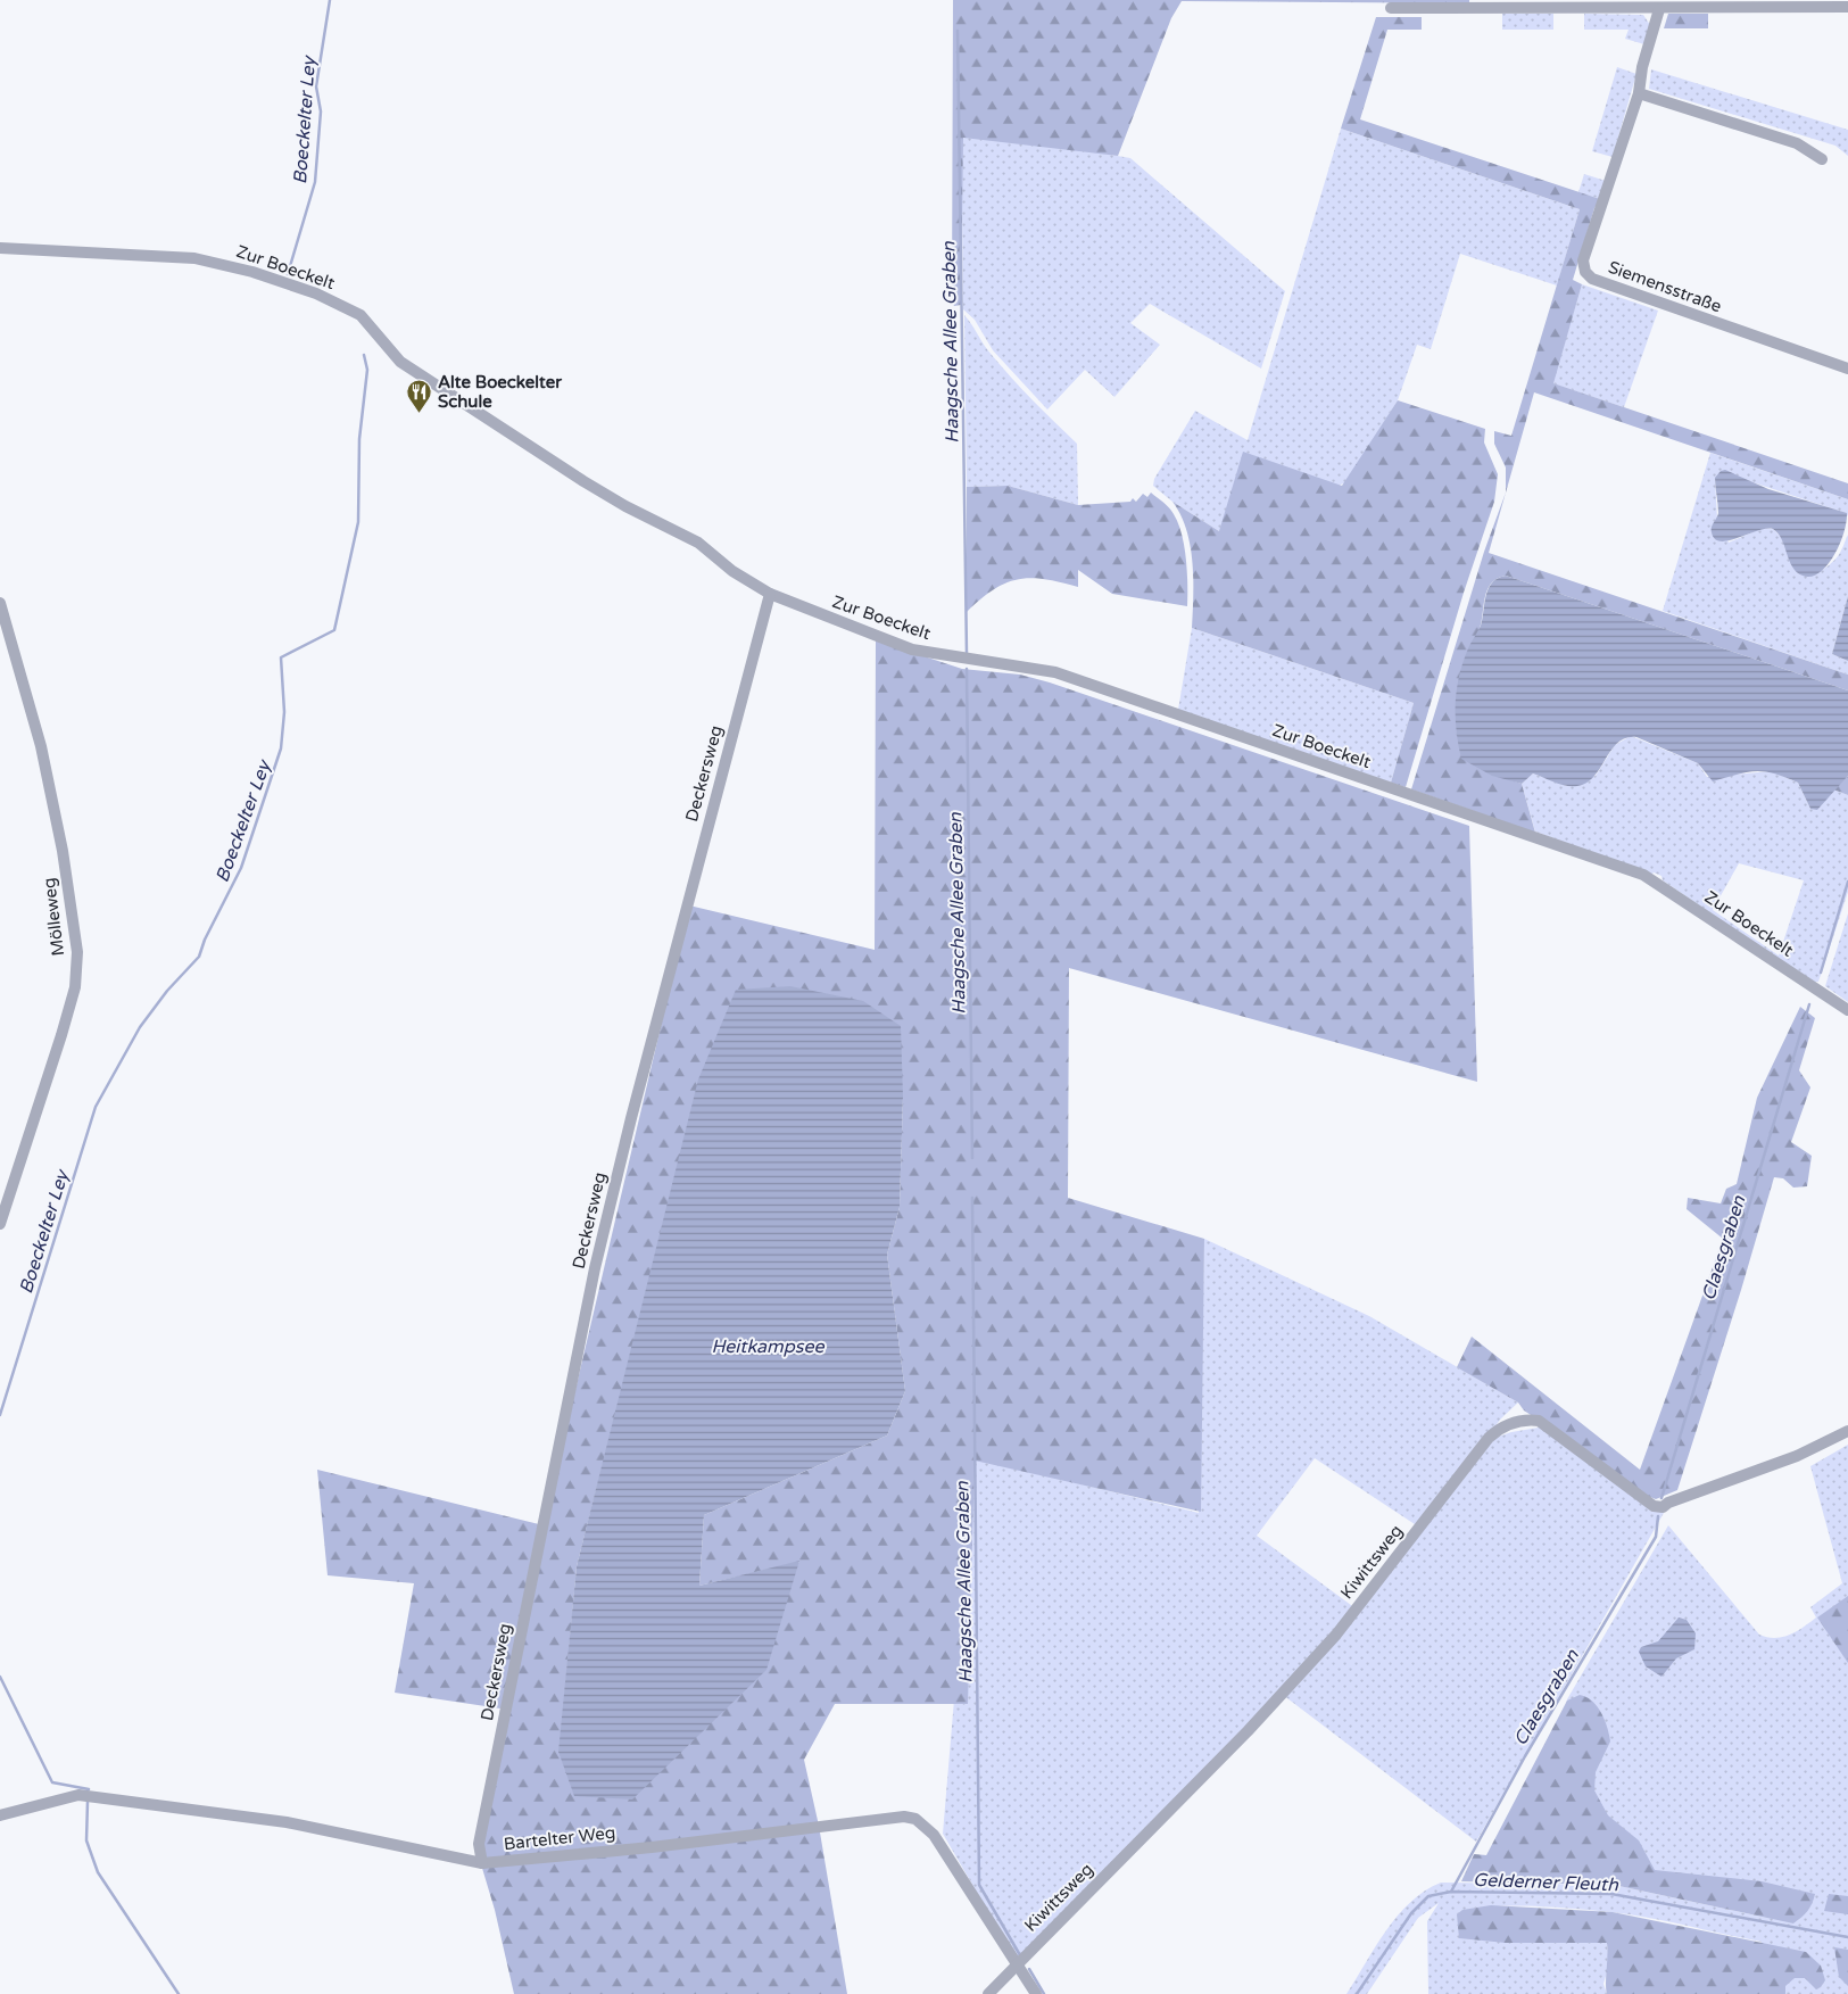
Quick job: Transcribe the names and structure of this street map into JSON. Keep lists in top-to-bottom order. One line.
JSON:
{"streets":{"street":["Zur Boeckelt","Siemensstraße","Deckersweg","Mölleweg","Kiwittsweg","Bartelter Weg"]},"crossings":[["Zur Boeckelt","Deckersweg"],["Deckersweg","Bartelter Weg"],["Kiwittsweg","Bartelter Weg"]],"water":["Boeckelter Ley","Haagsche Allee Graben","Claesgraben","Heitkampsee","Gelderner Fleuth"],"places":{"restaurant":["Alte Boeckelter Schule"]}}
